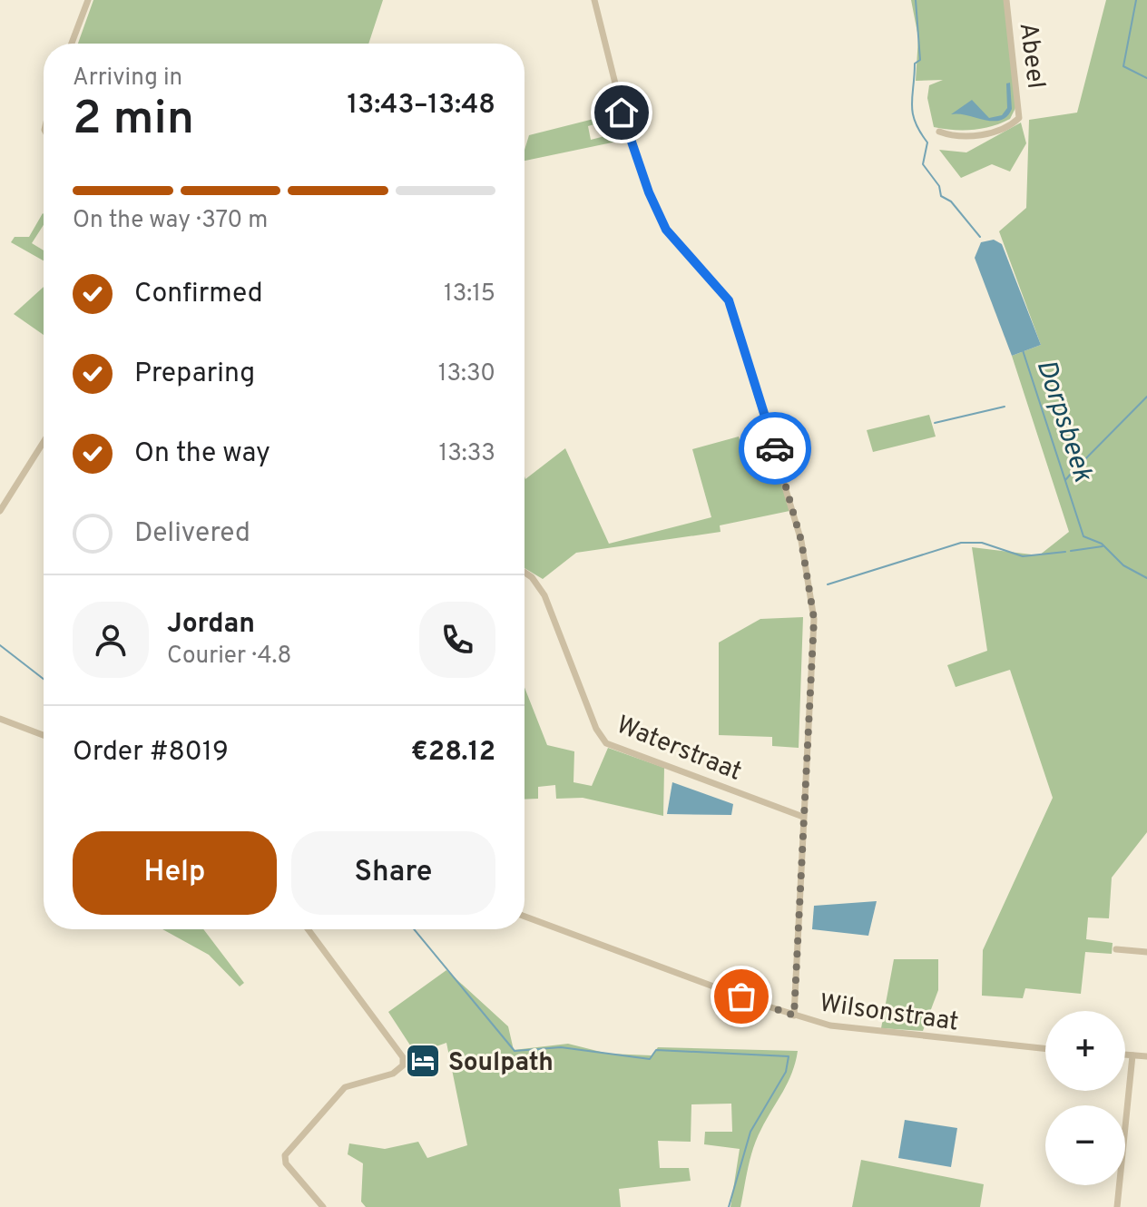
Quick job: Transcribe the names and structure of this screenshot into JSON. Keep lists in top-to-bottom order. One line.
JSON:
{"streets":{"street":["Abeel","Waterstraat","Wilsonstraat"]},"water":["Dorpsbeek"],"places":{"hotel":["Soulpath"]},"page":{"heading":["2 min","Arriving in","13:43–13:48"],"panel":["Jordan","Courier · 4.8","Order #8019","€28.12"],"bar":"On the way · 370 m","list":[["Confirmed","13:15"],["Preparing","13:30"],["On the way","13:33"],"Delivered"],"buttons":["Help","Share"],"map_buttons":["+","−"]}}
